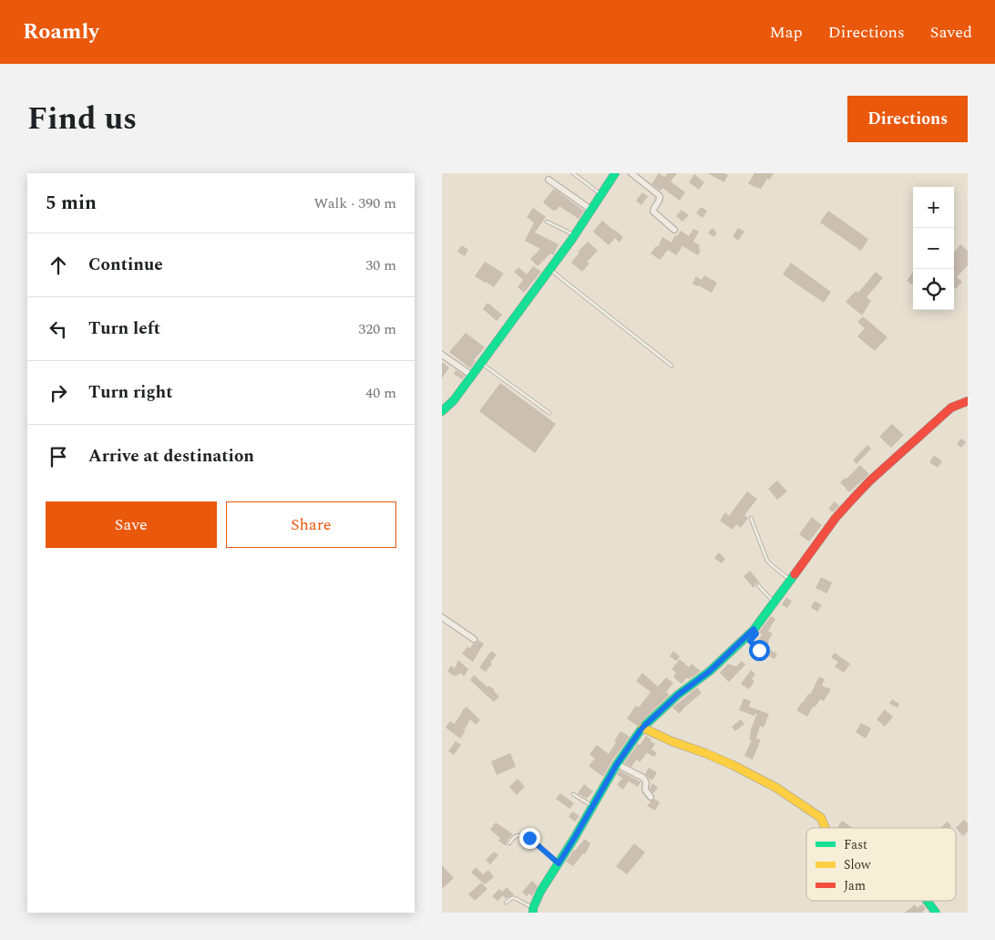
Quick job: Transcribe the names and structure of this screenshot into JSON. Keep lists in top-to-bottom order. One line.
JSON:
{"legend":["Fast","Slow","Jam"],"page":{"header":"Roamly","nav":["Map","Directions","Saved"],"title":"Find us","buttons":["Directions",["Save","Share"]],"heading":["5 min","Walk · 390 m"],"map_buttons":["+","−"],"list":[["Continue","30 m"],["Turn left","320 m"],["Turn right","40 m"],"Arrive at destination"]}}
